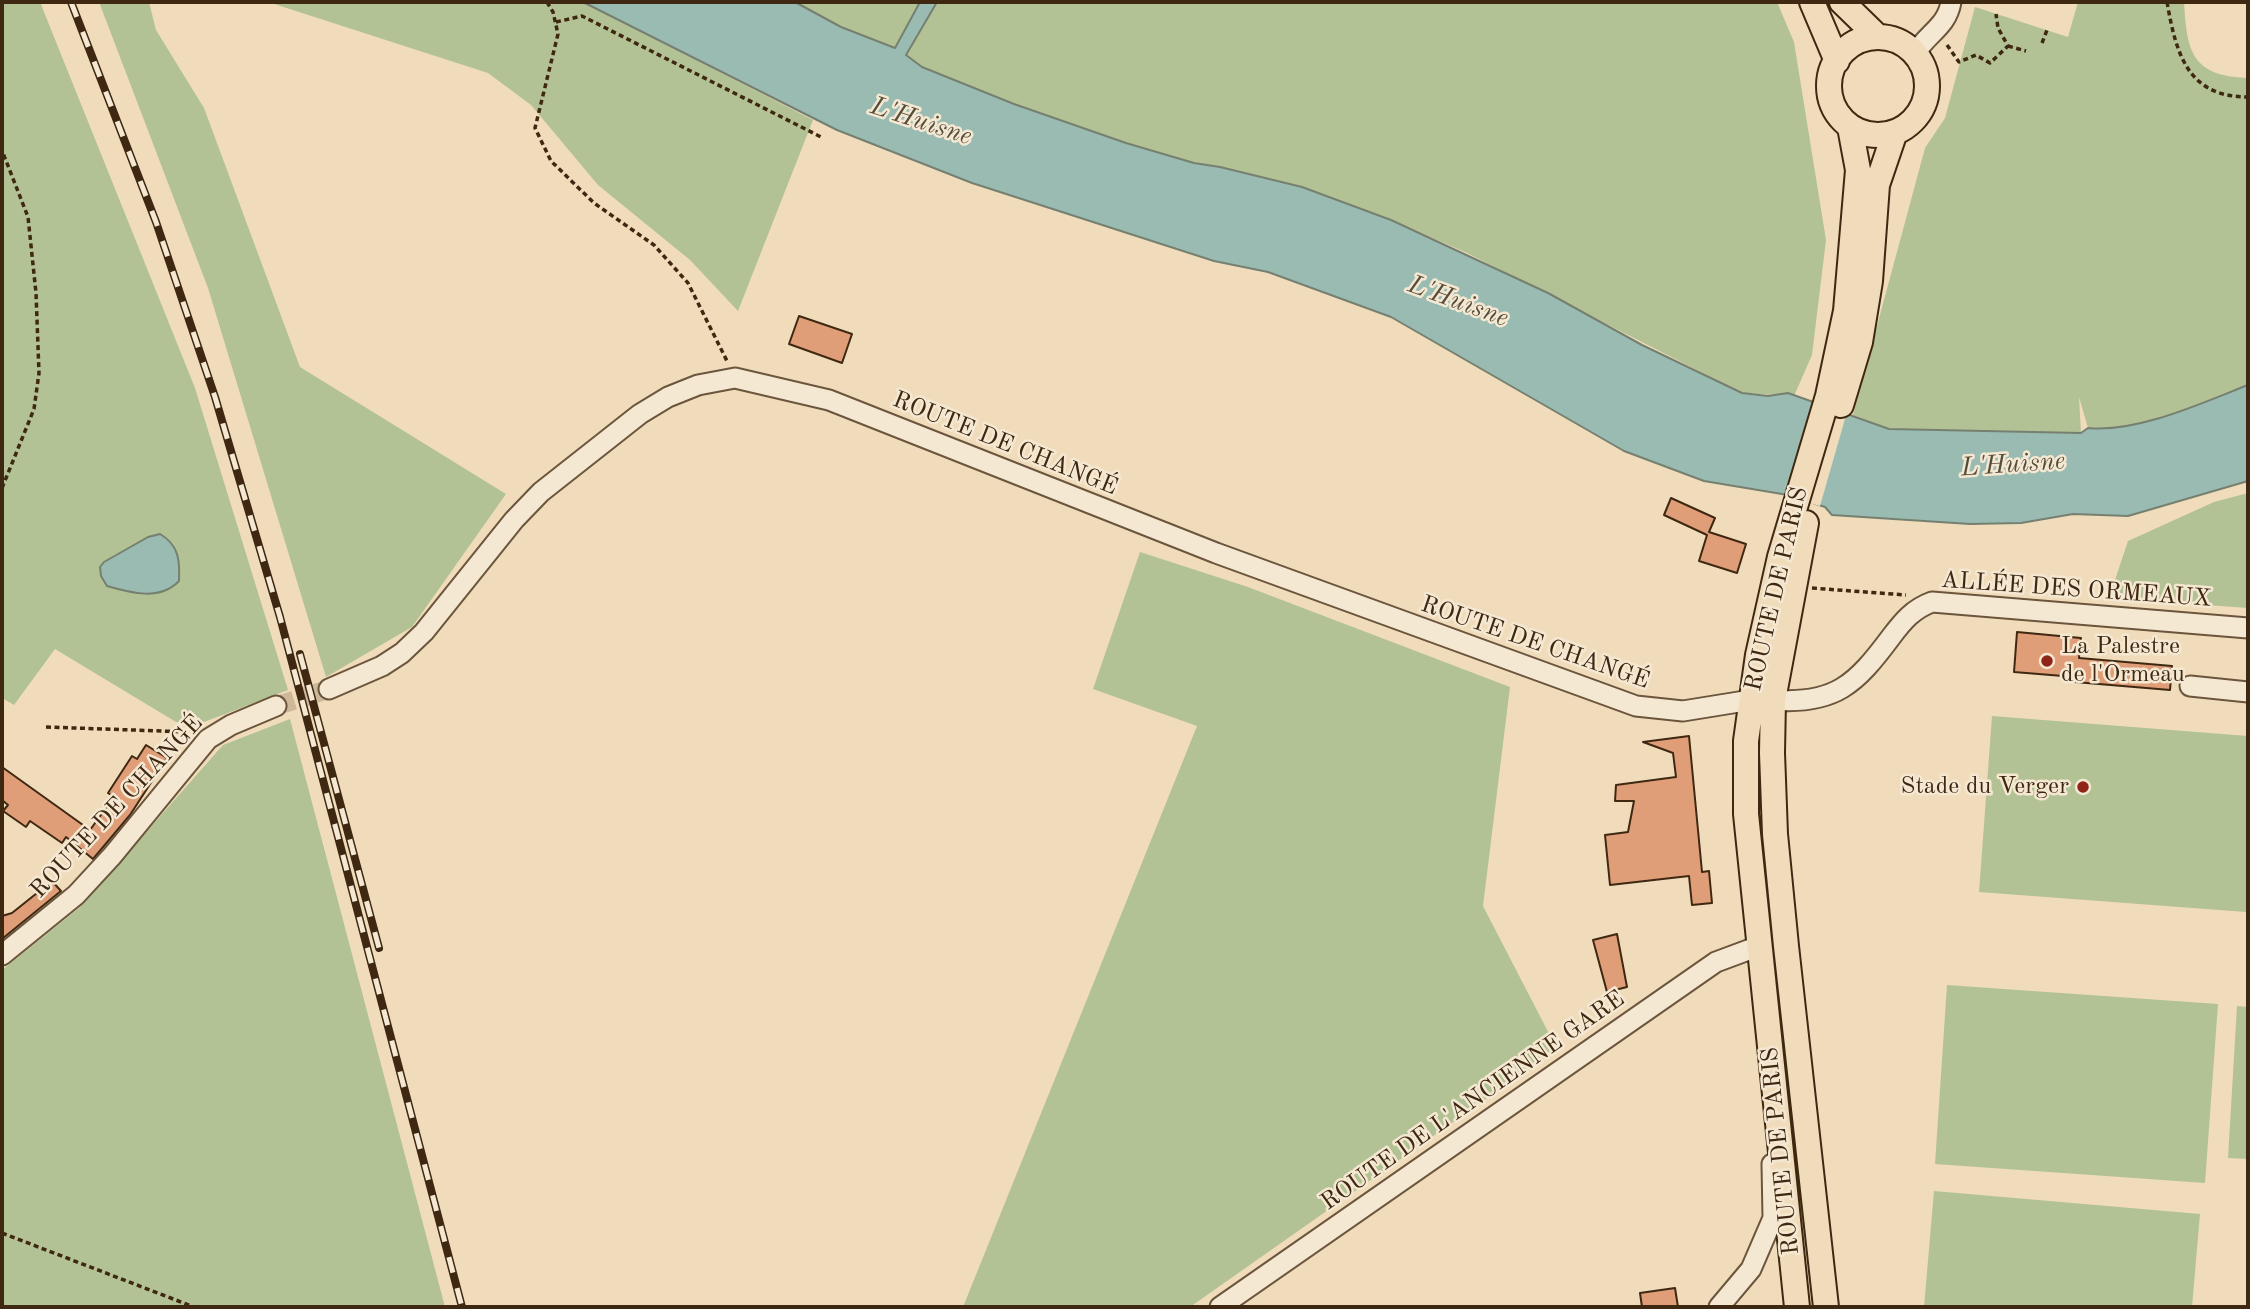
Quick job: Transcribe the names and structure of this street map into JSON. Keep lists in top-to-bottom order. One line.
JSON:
{"streets":{"main road":["ROUTE DE PARIS"],"street":["ROUTE DE CHANGÉ","ALLÉE DES ORMEAUX","ROUTE DE L'ANCIENNE GARE"]},"crossings":[["ROUTE DE CHANGÉ","ROUTE DE PARIS"],["ROUTE DE CHANGÉ","ALLÉE DES ORMEAUX"],["ROUTE DE PARIS","ALLÉE DES ORMEAUX"],["ROUTE DE PARIS","ROUTE DE L'ANCIENNE GARE"]],"water":["L'Huisne"],"places":["La Palestre de l'Ormeau","Stade du Verger"]}
